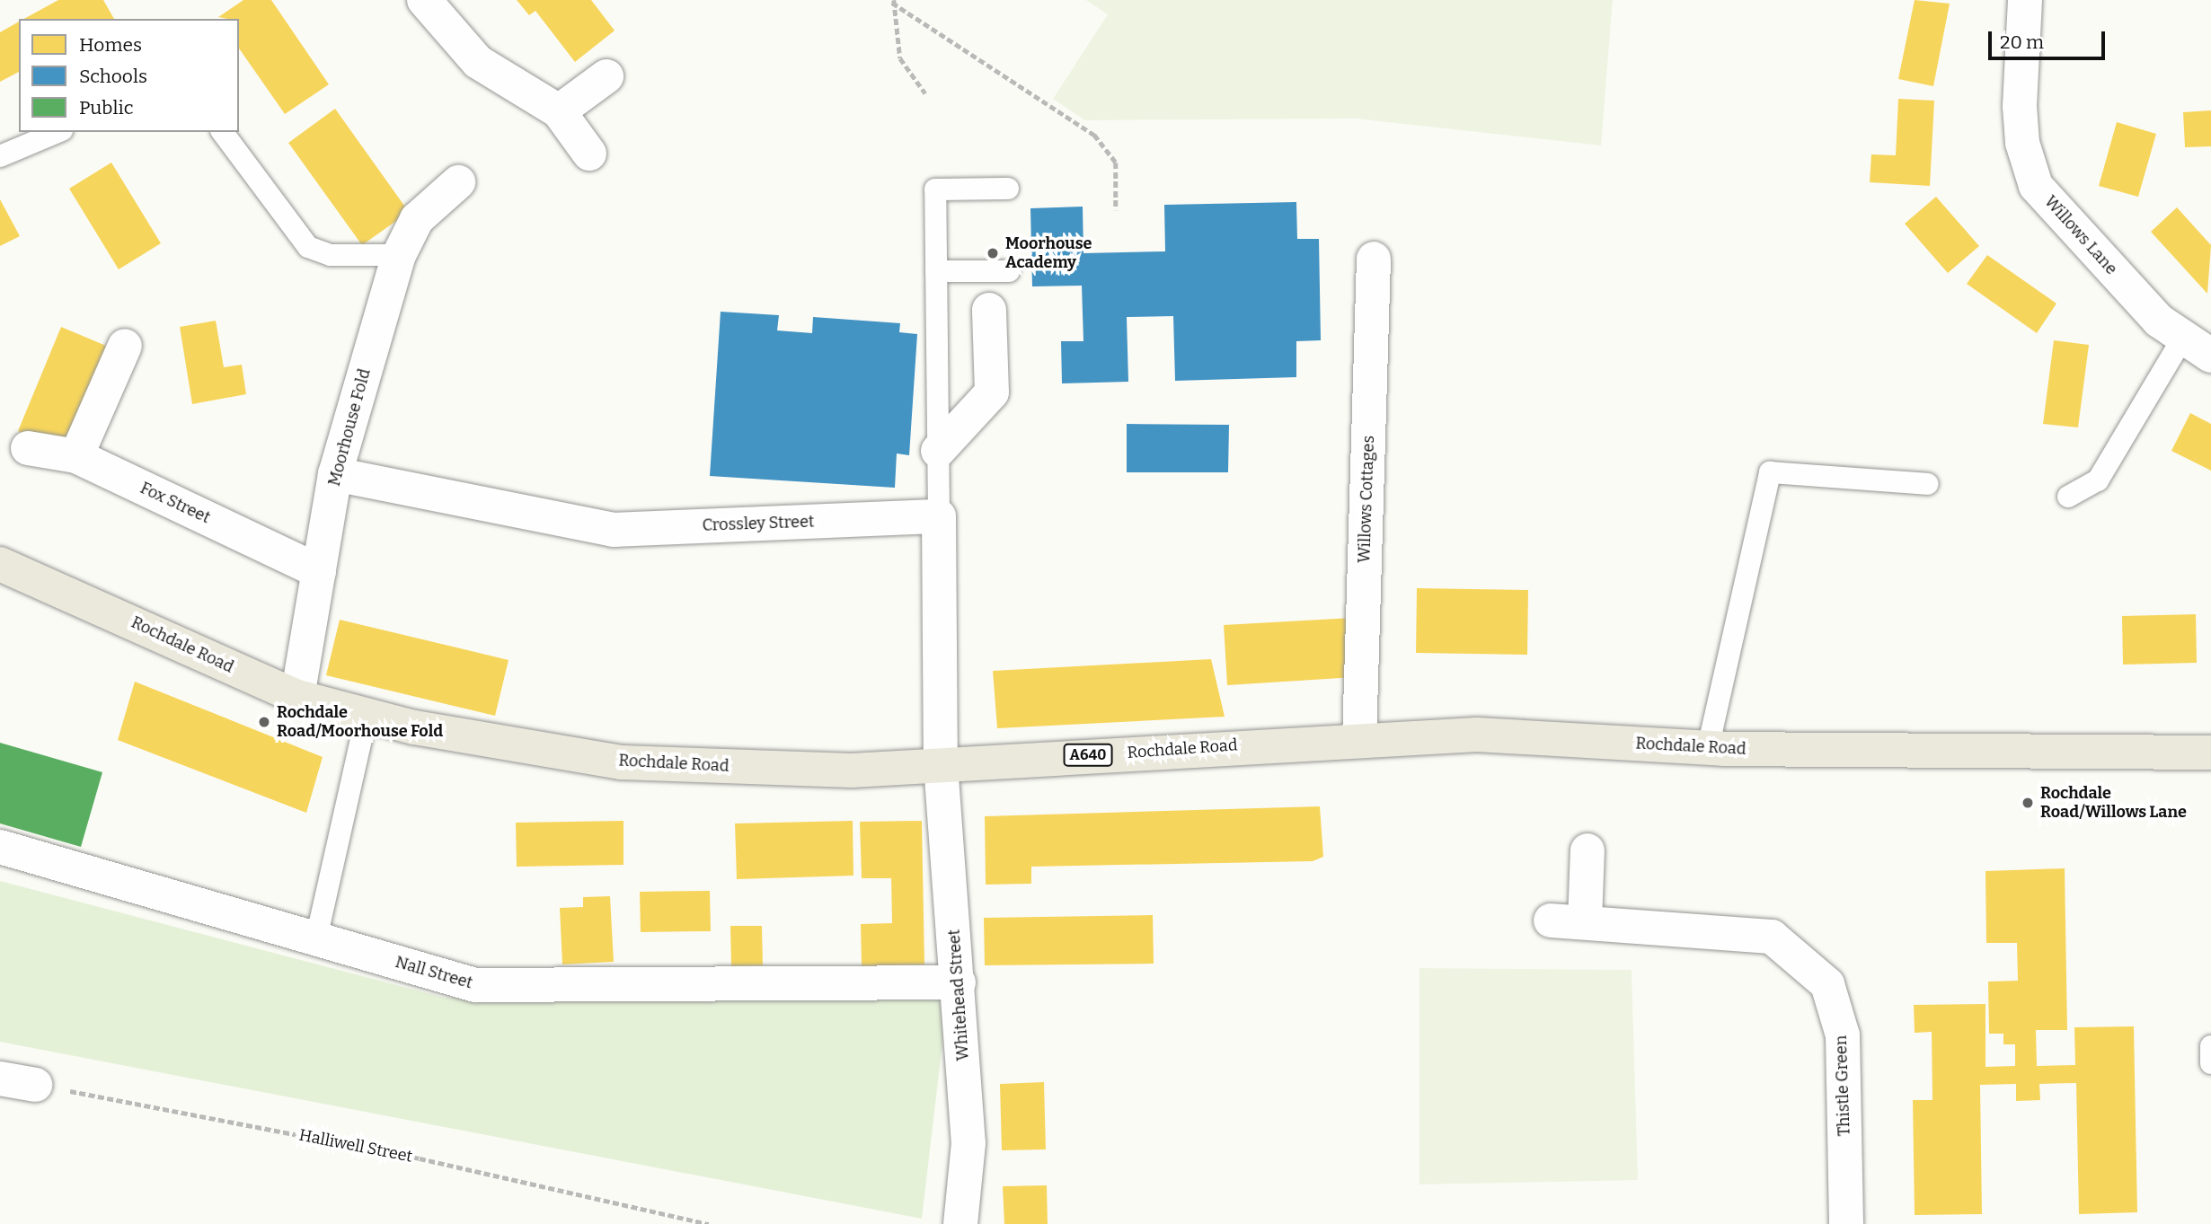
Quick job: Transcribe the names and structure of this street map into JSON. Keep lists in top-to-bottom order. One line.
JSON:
{"streets":{"main road":["Rochdale Road","A640"],"street":["Willows Lane","Moorhouse Fold","Willows Cottages","Fox Street","Crossley Street","Nall Street","Whitehead Street","Thistle Green"],"path":["Halliwell Street"]},"crossings":[["Moorhouse Fold","Fox Street"],["Moorhouse Fold","Crossley Street"],["Moorhouse Fold","Rochdale Road"],["Willows Cottages","Rochdale Road"],["Rochdale Road","Whitehead Street"],["Nall Street","Whitehead Street"]],"places":["Moorhouse Academy","Rochdale Road/Moorhouse Fold","Rochdale Road/Willows Lane"],"legend":["Homes","Schools","Public"],"scale_bar":"20 m"}
